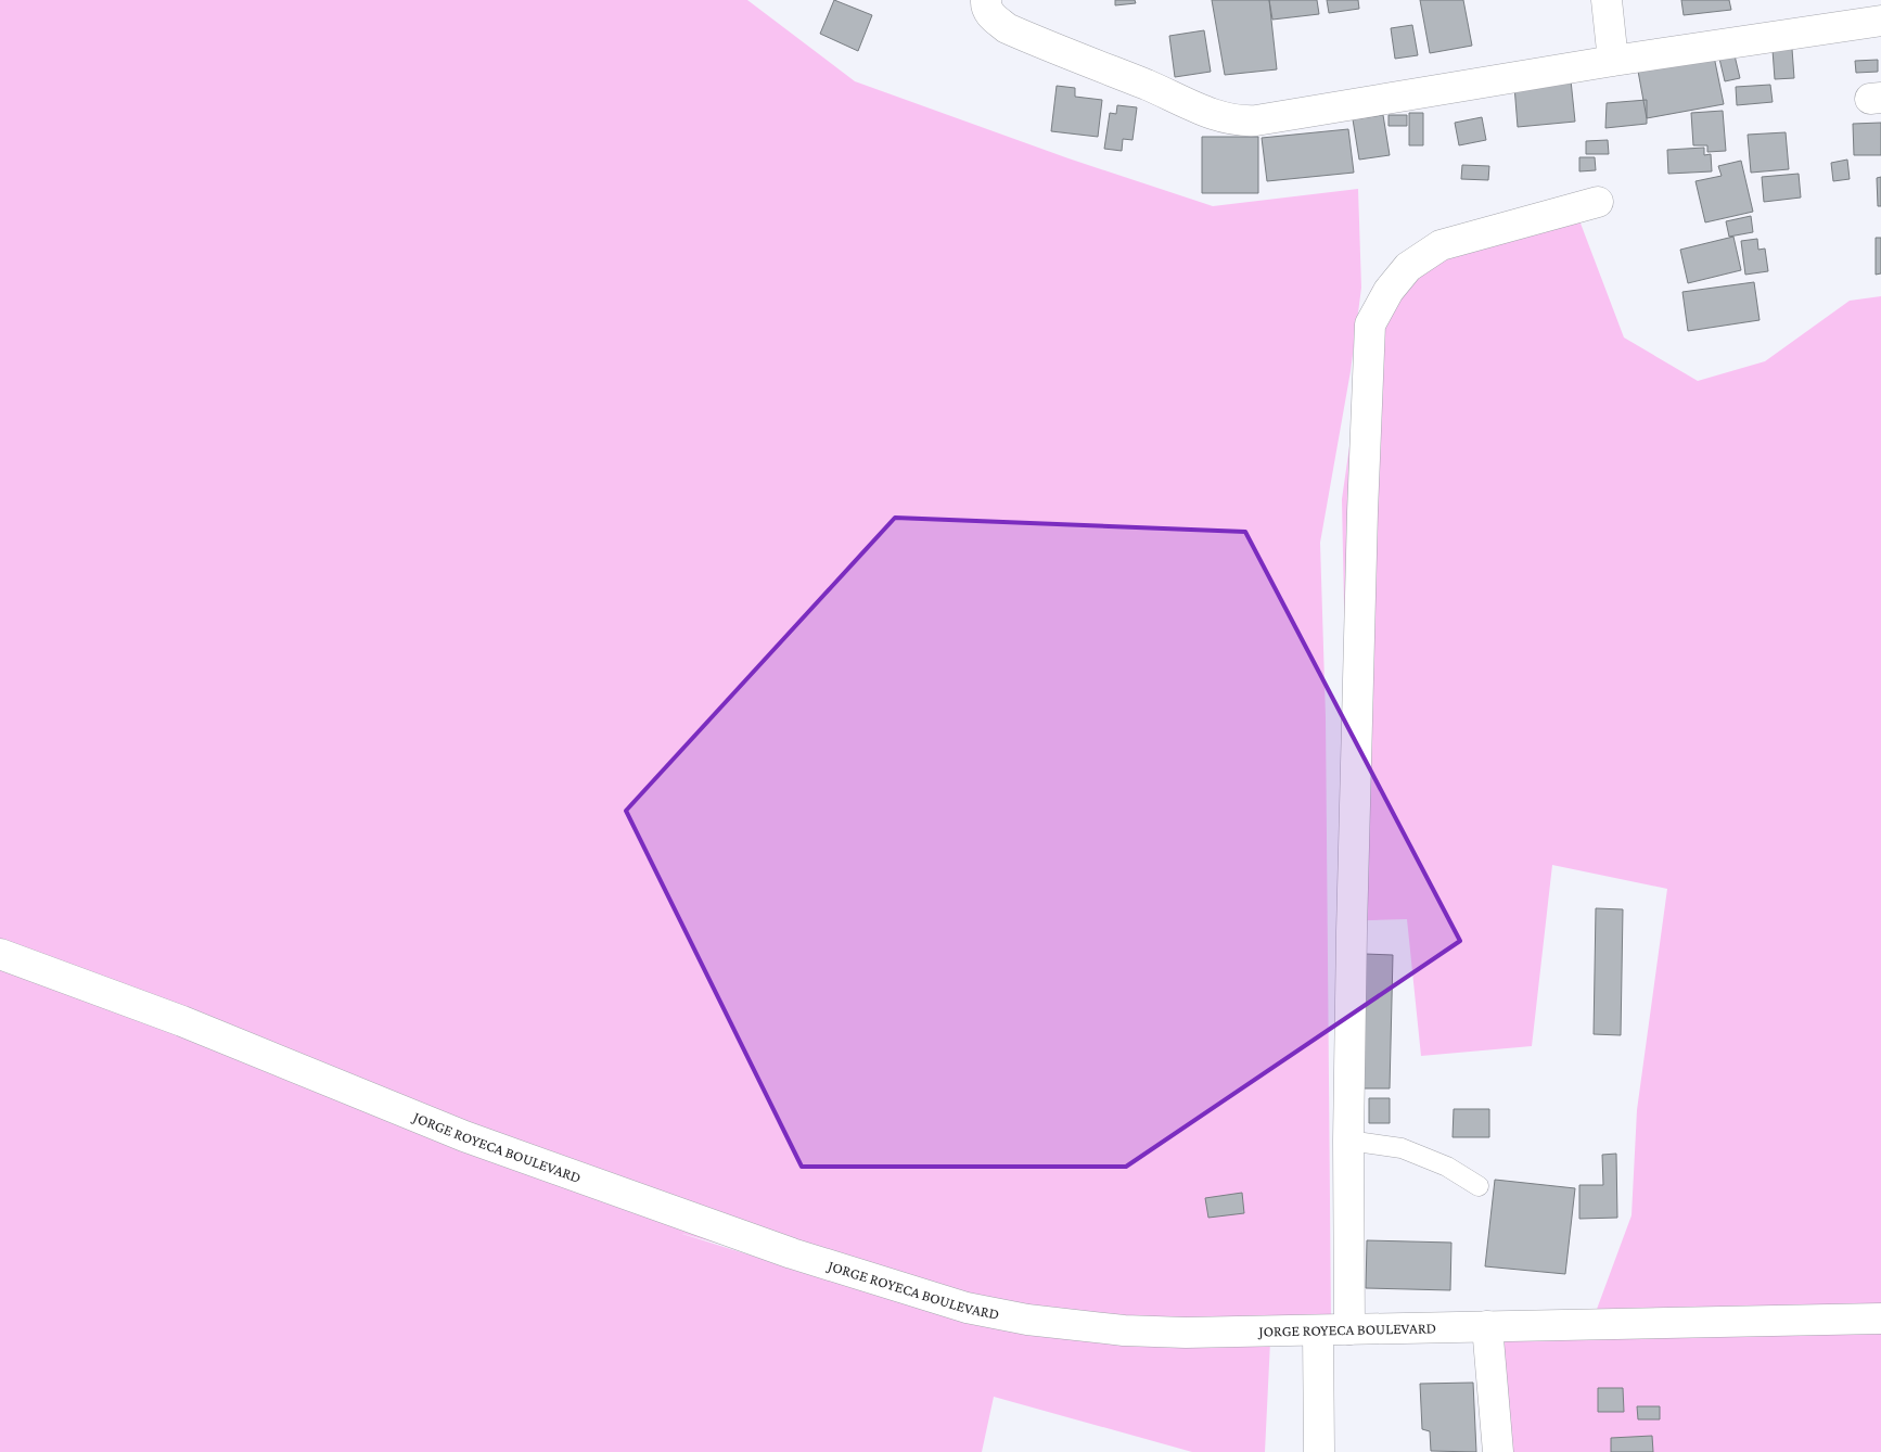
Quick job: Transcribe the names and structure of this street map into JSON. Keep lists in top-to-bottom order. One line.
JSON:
{"streets":{"street":["JORGE ROYECA BOULEVARD"]}}
